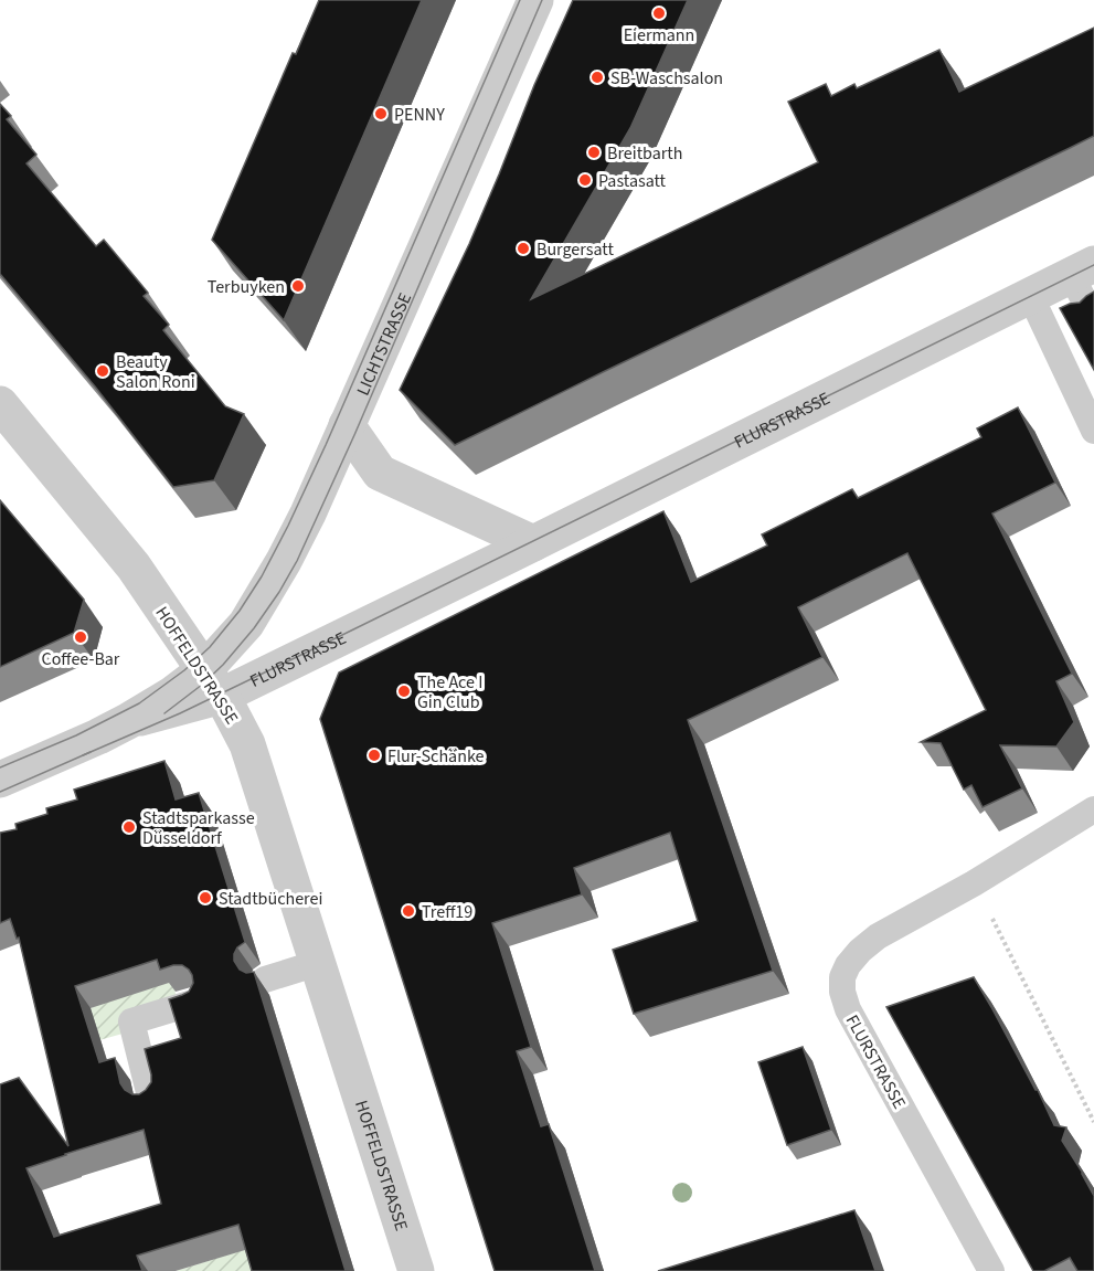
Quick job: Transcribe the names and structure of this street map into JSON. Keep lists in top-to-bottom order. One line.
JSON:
{"streets":{"street":["LICHTSTRASSE","FLURSTRASSE","HOFFELDSTRASSE"]},"crossings":[["LICHTSTRASSE","FLURSTRASSE"],["LICHTSTRASSE","HOFFELDSTRASSE"],["FLURSTRASSE","HOFFELDSTRASSE"]],"places":["Eiermann","SB-Waschsalon","PENNY","Breitbarth","Pastasatt","Burgersatt","Terbuyken","Beauty Salon Roni","Coffee-Bar","The Ace I Gin Club","Flur-Schänke","Stadtsparkasse Düsseldorf","Stadtbücherei","Treff19"]}
